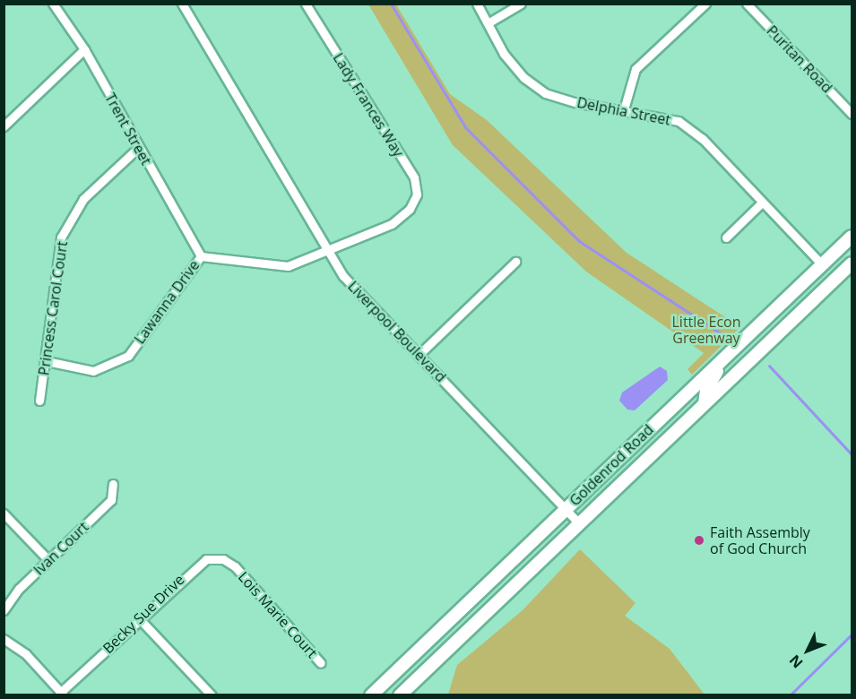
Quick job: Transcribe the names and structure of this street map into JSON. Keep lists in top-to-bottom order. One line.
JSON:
{"streets":{"main road":["Goldenrod Road"],"street":["Puritan Road","Lady Frances Way","Delphia Street","Trent Street","Lawanna Drive","Princess Carol Court","Liverpool Boulevard","Ivan Court","Becky Sue Drive","Lois Marie Court"]},"crossings":[["Lady Frances Way","Lawanna Drive"],["Delphia Street","Goldenrod Road"],["Trent Street","Lawanna Drive"],["Trent Street","Princess Carol Court"],["Lawanna Drive","Princess Carol Court"],["Lawanna Drive","Liverpool Boulevard"],["Liverpool Boulevard","Goldenrod Road"],["Becky Sue Drive","Lois Marie Court"]],"parks":["Little Econ Greenway"],"places":["Faith Assembly of God Church"],"north":"bottom left"}
